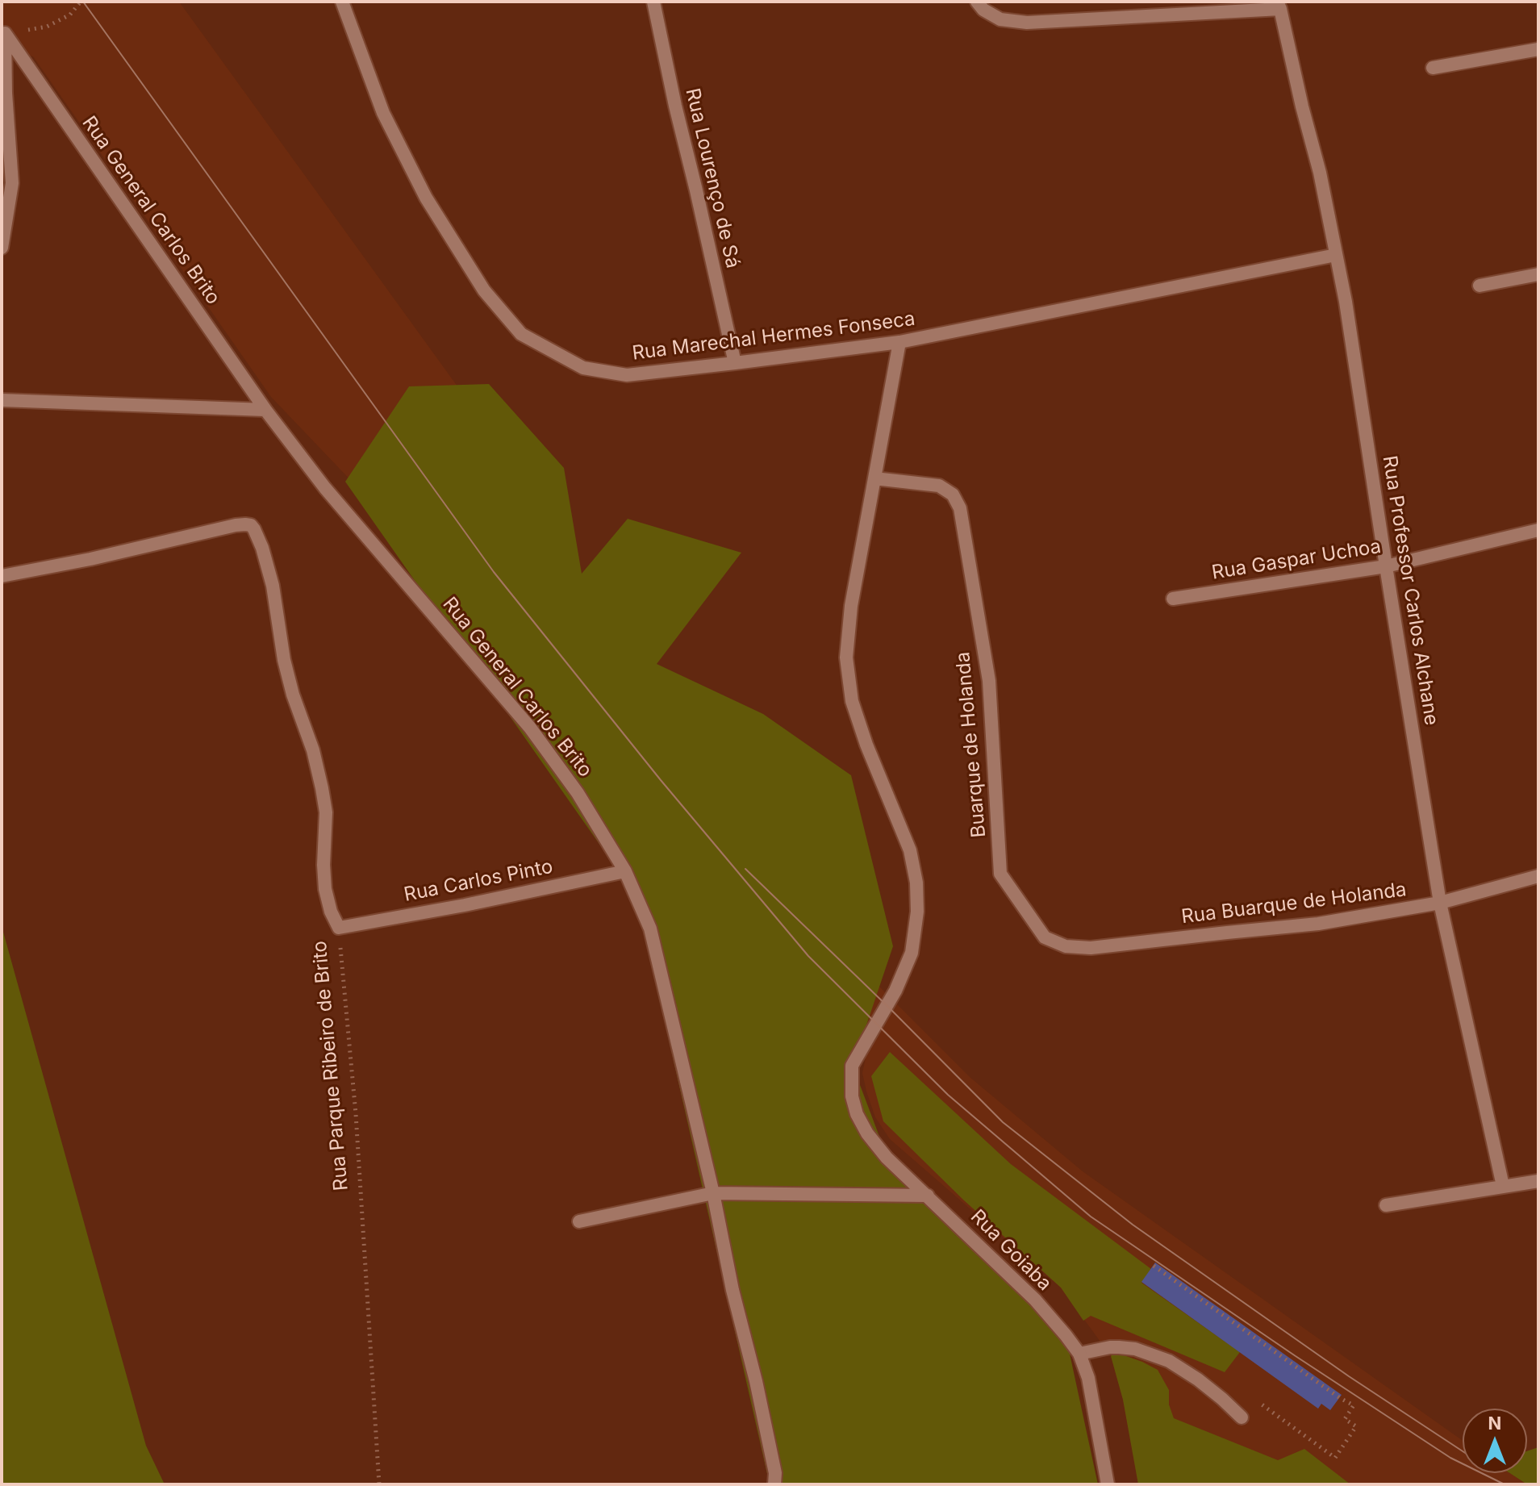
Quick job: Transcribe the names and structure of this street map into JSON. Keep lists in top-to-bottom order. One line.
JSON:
{"streets":{"street":["Rua Lourenço de Sá","Rua General Carlos Brito","Rua Marechal Hermes Fonseca","Rua Gaspar Uchoa","Rua Professor Carlos Alchane","Buarque de Holanda","Rua Carlos Pinto","Rua Buarque de Holanda","Rua Parque Ribeiro de Brito","Rua Goiaba"]},"crossings":[["Rua Lourenço de Sá","Rua Marechal Hermes Fonseca"],["Rua General Carlos Brito","Rua Carlos Pinto"],["Rua Marechal Hermes Fonseca","Rua Professor Carlos Alchane"],["Rua Gaspar Uchoa","Rua Professor Carlos Alchane"],["Rua Professor Carlos Alchane","Rua Buarque de Holanda"],["Buarque de Holanda","Rua Buarque de Holanda"],["Buarque de Holanda","Rua Goiaba"],["Rua Carlos Pinto","Rua Parque Ribeiro de Brito"]],"north":"top"}
